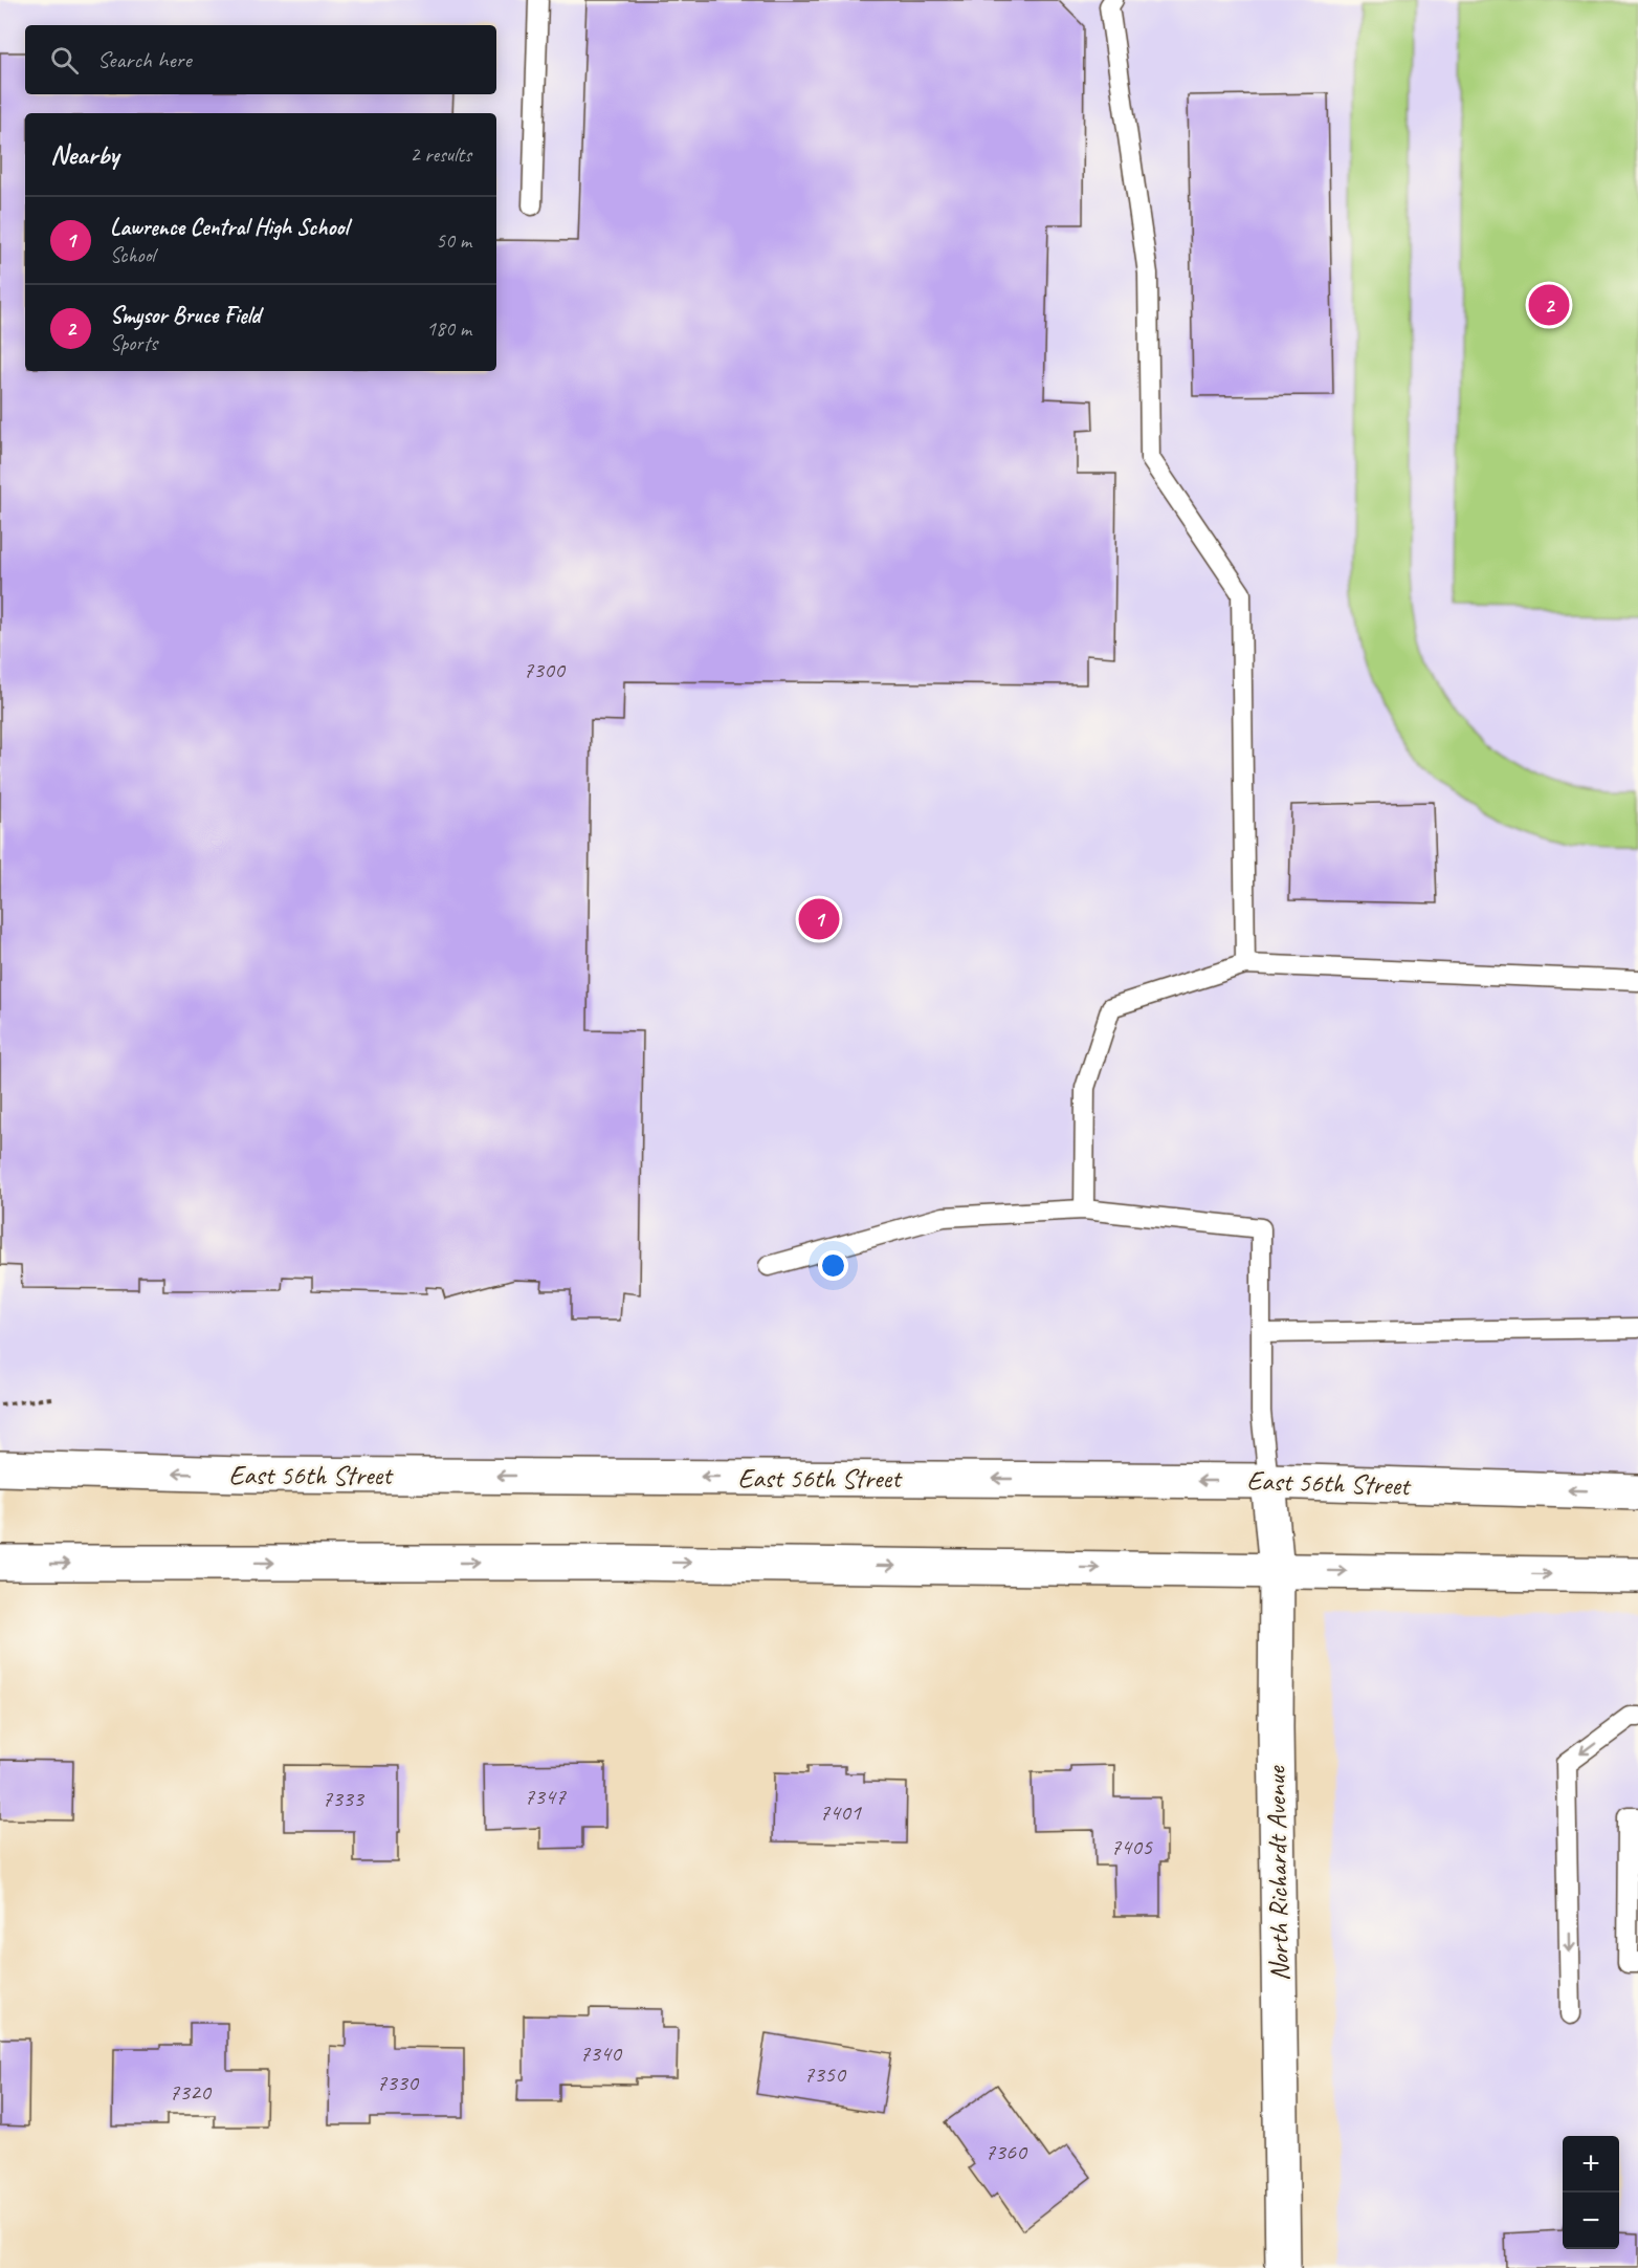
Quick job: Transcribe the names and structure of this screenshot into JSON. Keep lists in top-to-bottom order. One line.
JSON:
{"streets":{"main road":["East 56th Street","North Richardt Avenue"]},"crossings":[["East 56th Street","North Richardt Avenue"]],"house_numbers":["7300","7347","7333","7401","7405","7340","7350","7330","7320","7360"],"page":{"search":"Search here","heading":["Nearby","2 results"],"list":[{"mark":"1","name":"Lawrence Central High School","note":"School","value":"50 m"},{"mark":"2","name":"Smysor Bruce Field","note":"Sports","value":"180 m"}],"pins":["2","1"],"map_buttons":["+","−"]}}
